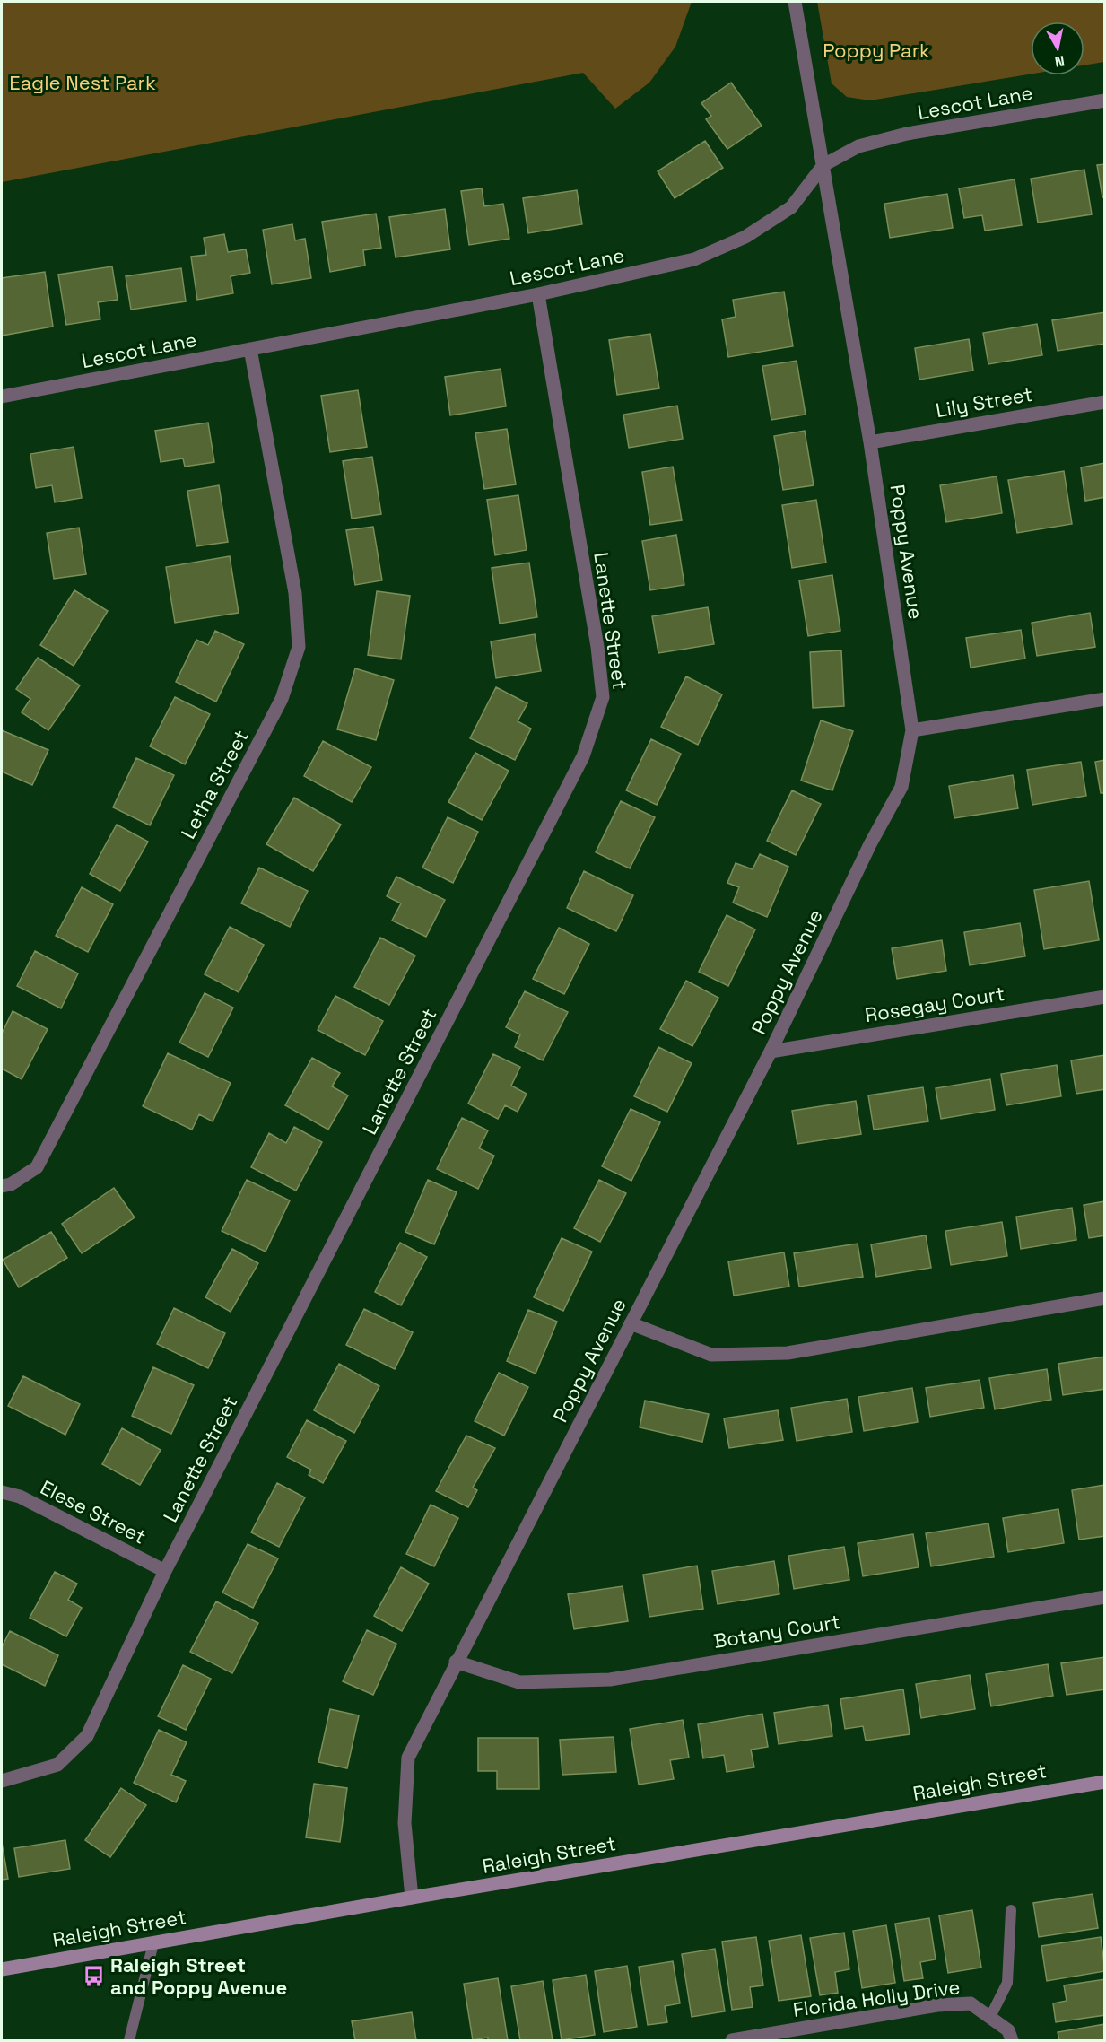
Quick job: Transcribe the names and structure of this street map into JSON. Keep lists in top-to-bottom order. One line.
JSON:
{"streets":{"street":["Lescot Lane","Lily Street","Poppy Avenue","Lanette Street","Letha Street","Rosegay Court","Elese Street","Botany Court","Raleigh Street","Florida Holly Drive"]},"crossings":[["Lescot Lane","Poppy Avenue"],["Lescot Lane","Lanette Street"],["Lescot Lane","Letha Street"],["Lily Street","Poppy Avenue"],["Poppy Avenue","Rosegay Court"],["Poppy Avenue","Botany Court"],["Poppy Avenue","Raleigh Street"],["Lanette Street","Elese Street"]],"parks":["Poppy Park","Eagle Nest Park"],"places":{"bus stop":["Raleigh Street and Poppy Avenue"]},"north":"bottom"}
